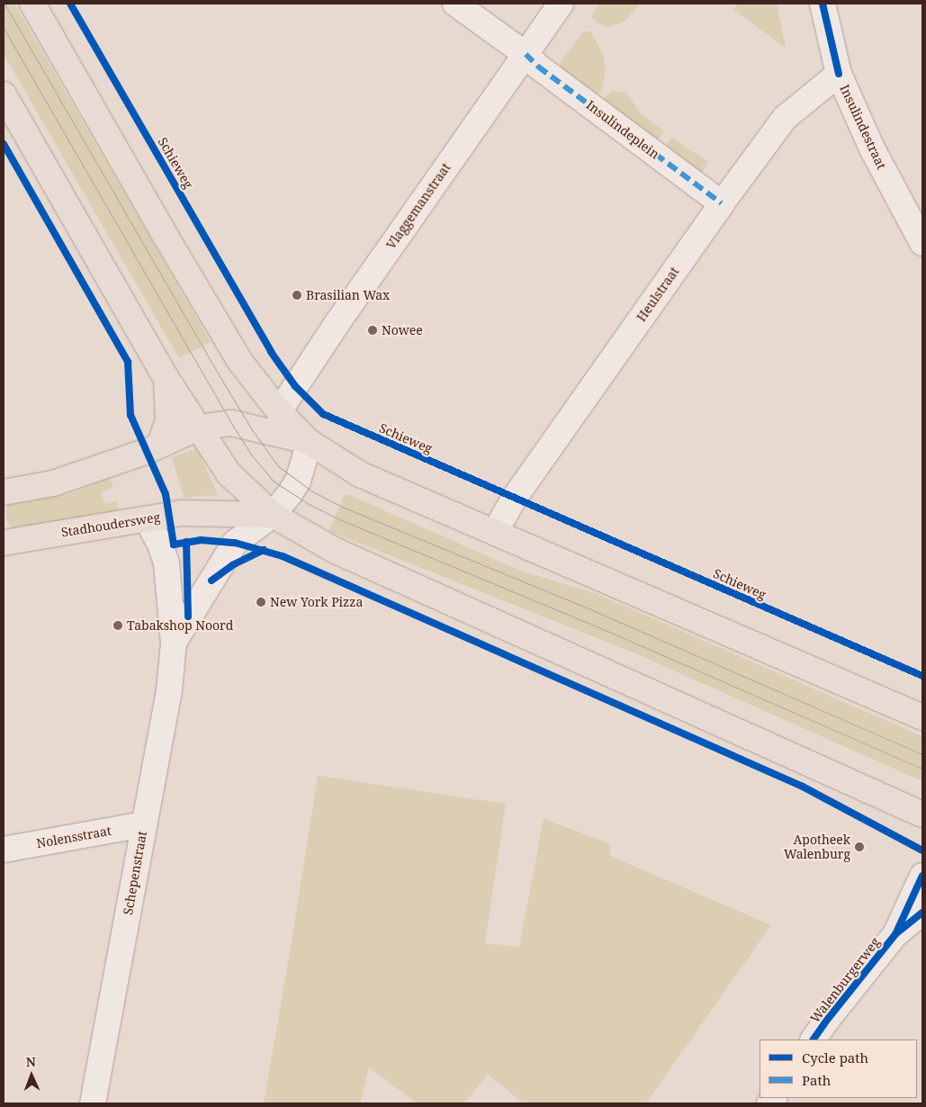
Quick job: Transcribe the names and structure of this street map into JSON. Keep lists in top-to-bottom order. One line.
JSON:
{"streets":{"main road":["Stadhoudersweg"],"street":["Insulindestraat","Insulindeplein","Vlaggemanstraat","Heulstraat","Nolensstraat","Schepenstraat","Walenburgerweg"],"cycle path":["Schieweg"]},"crossings":[["Insulindestraat","Heulstraat"],["Insulindeplein","Vlaggemanstraat"],["Insulindeplein","Heulstraat"],["Stadhoudersweg","Schepenstraat"],["Nolensstraat","Schepenstraat"]],"places":["Brasilian Wax","Nowee","New York Pizza","Tabakshop Noord","Apotheek Walenburg"],"legend":["Cycle path","Path"],"north":"top"}
